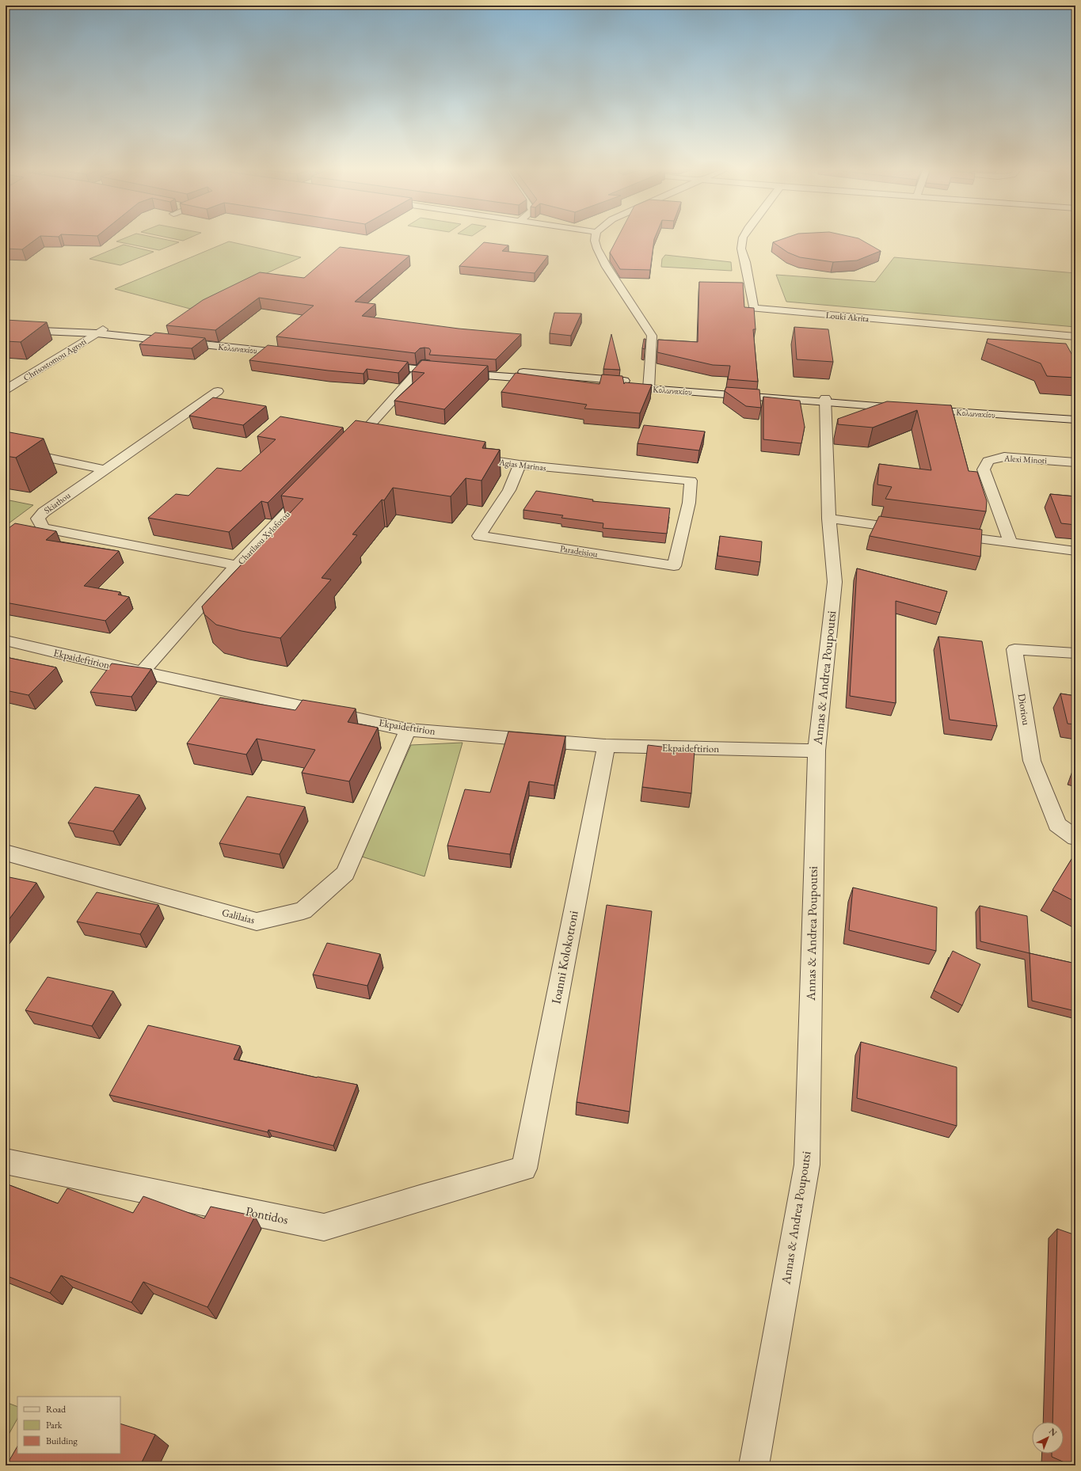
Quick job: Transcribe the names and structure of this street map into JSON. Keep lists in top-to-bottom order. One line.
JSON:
{"streets":{"street":["Louki Akrita","Κολωνακίου","Chrisostomou Agroti","Alexi Minoti","Agias Marinas","Skiathou","Charilaou Xyloforou","Paradeisiou","Ekpaideftirion","Annas & Andrea Poupoutsi","Dioriou","Galilaias","Ioanni Kolokotroni","Pontidos"]},"crossings":[["Κολωνακίου","Chrisostomou Agroti"],["Κολωνακίου","Annas & Andrea Poupoutsi"],["Agias Marinas","Paradeisiou"],["Skiathou","Charilaou Xyloforou"],["Charilaou Xyloforou","Ekpaideftirion"],["Ekpaideftirion","Annas & Andrea Poupoutsi"],["Ekpaideftirion","Galilaias"],["Ekpaideftirion","Ioanni Kolokotroni"],["Ioanni Kolokotroni","Pontidos"]],"legend":["Road","Park","Building"],"north":"top right"}
